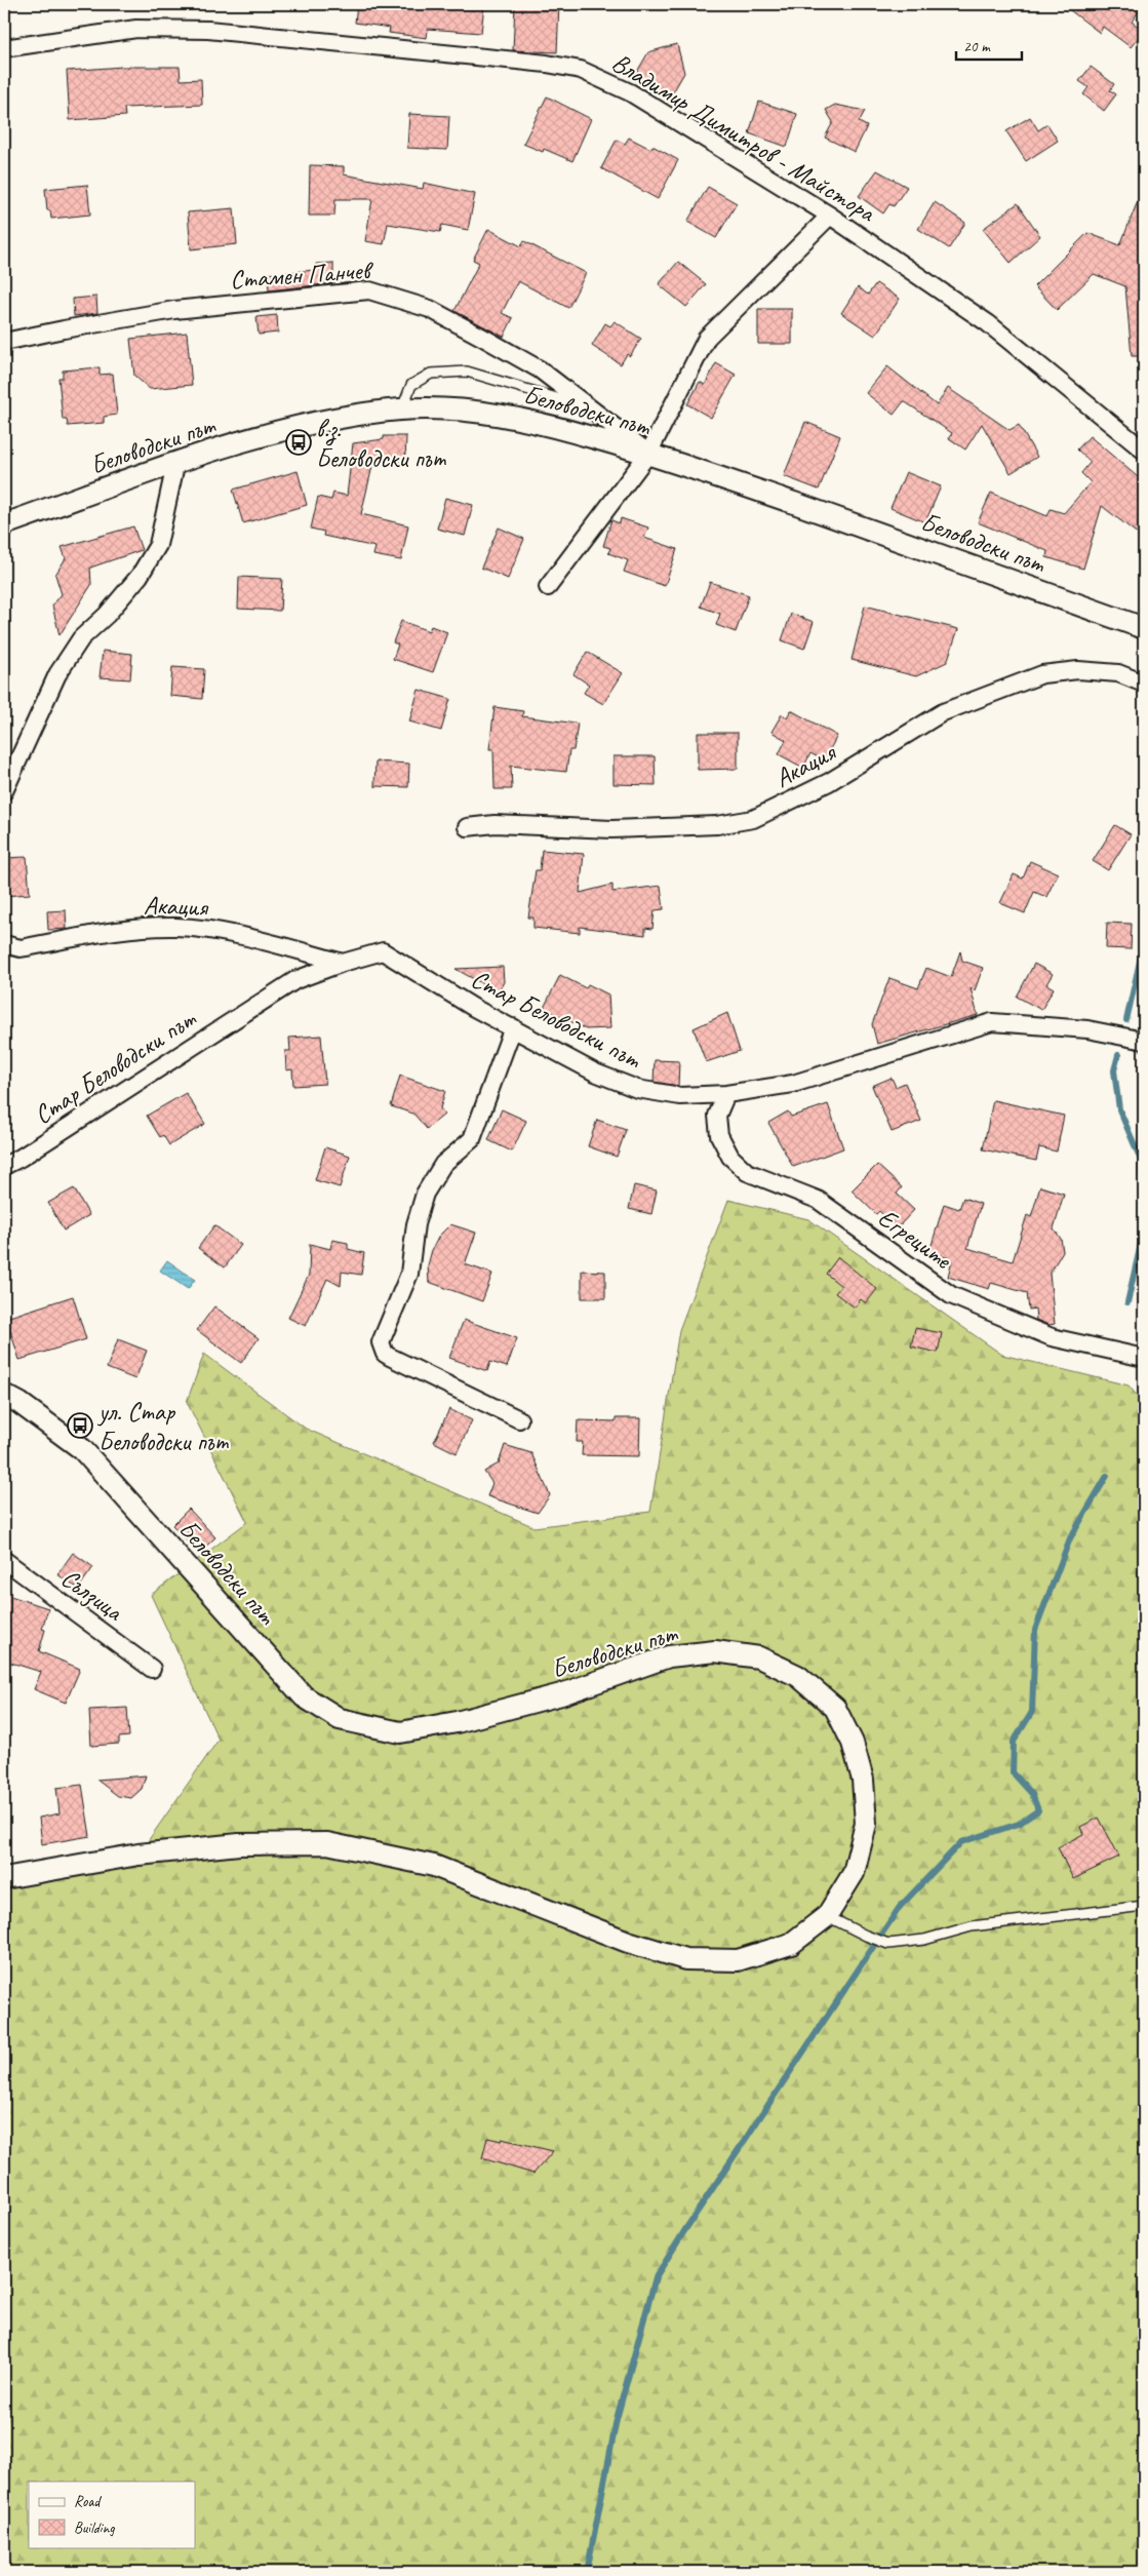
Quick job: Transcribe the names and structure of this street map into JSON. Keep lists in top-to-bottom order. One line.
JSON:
{"streets":{"street":["Владимир Димитров - Майстора","Стамен Панчев","Беловодски път","Акация","Стар Беловодски път","Егреците","Сълзица"]},"crossings":[["Стамен Панчев","Беловодски път"],["Акация","Стар Беловодски път"],["Стар Беловодски път","Егреците"]],"places":{"bus stop":["в.з. Беловодски път","ул. Стар Беловодски път"]},"legend":["Road","Building"],"scale_bar":"20 m"}
